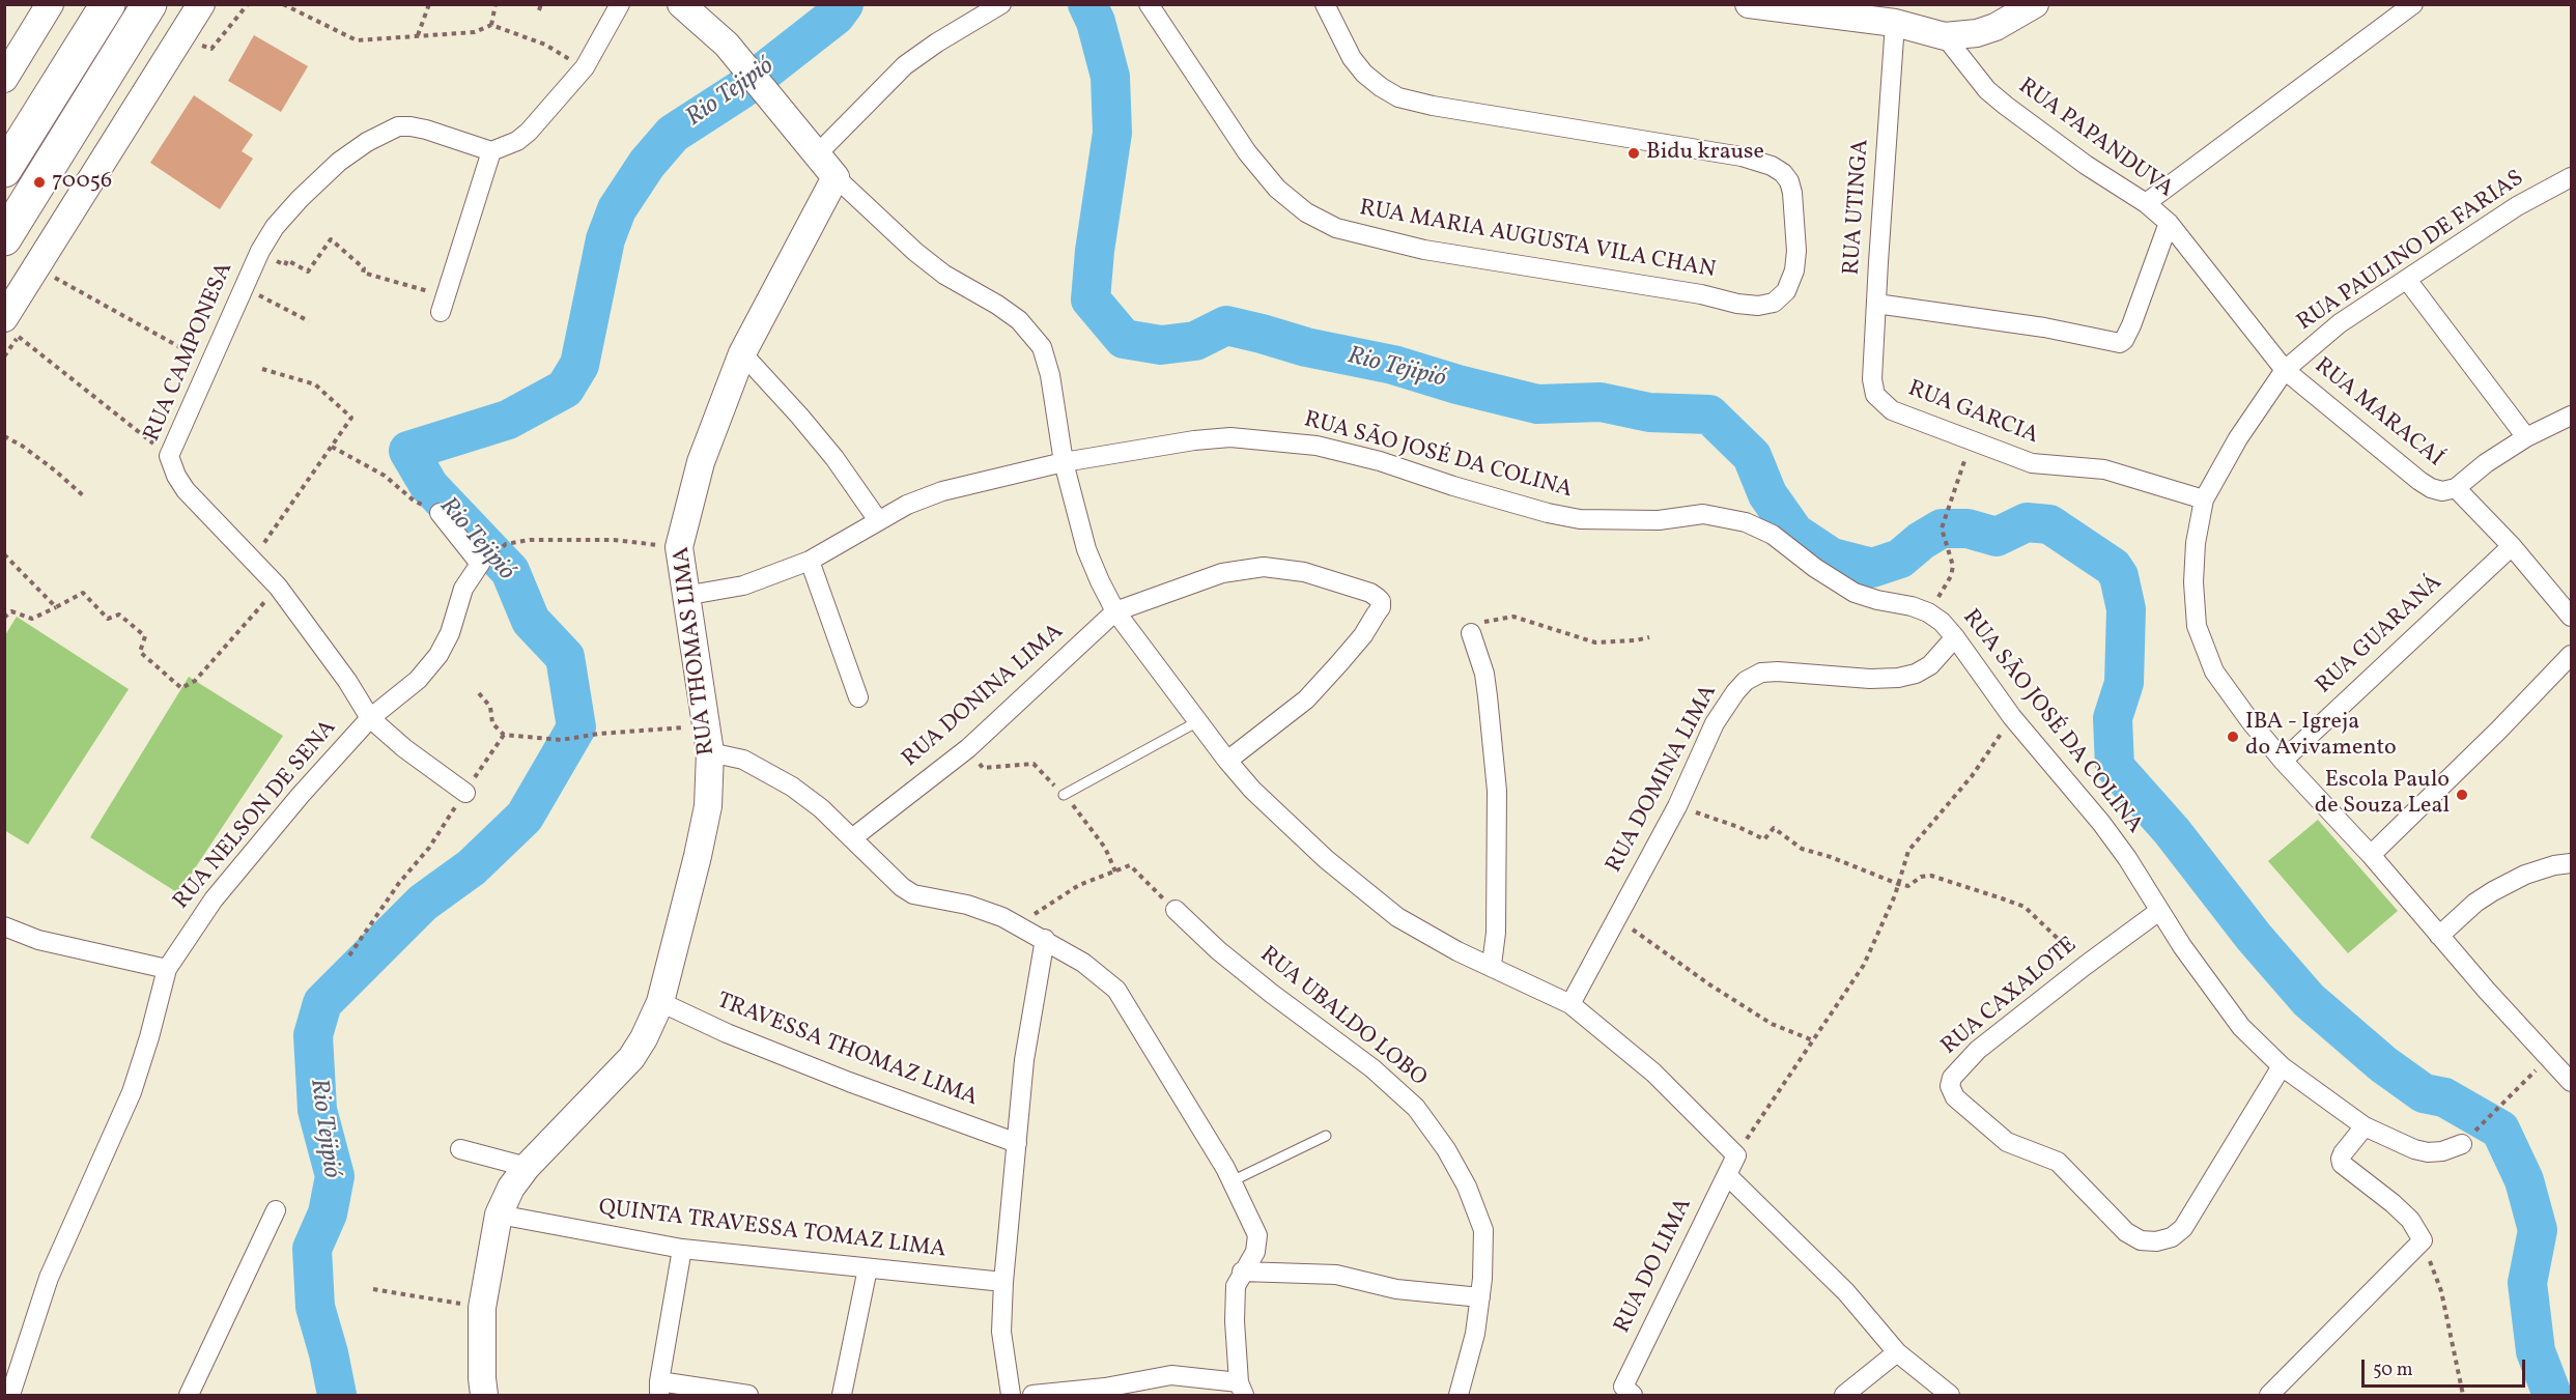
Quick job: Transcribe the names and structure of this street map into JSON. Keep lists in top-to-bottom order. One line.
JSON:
{"streets":{"street":["RUA PAPANDUVA","RUA UTINGA","RUA MARIA AUGUSTA VILA CHAN","RUA PAULINO DE FARIAS","RUA CAMPONESA","RUA GARCIA","RUA MARACAÍ","RUA SÃO JOSÉ DA COLINA","RUA GUARANÁ","RUA THOMAS LIMA","RUA DONINA LIMA","RUA DOMINA LIMA","RUA NELSON DE SENA","RUA CAXALOTE","RUA UBALDO LOBO","TRAVESSA THOMAZ LIMA","QUINTA TRAVESSA TOMAZ LIMA","RUA DO LIMA"]},"crossings":[["RUA PAPANDUVA","RUA PAULINO DE FARIAS"],["RUA PAPANDUVA","RUA MARACAÍ"],["RUA UTINGA","RUA GARCIA"],["RUA PAULINO DE FARIAS","RUA GARCIA"],["RUA PAULINO DE FARIAS","RUA MARACAÍ"],["RUA PAULINO DE FARIAS","RUA GUARANÁ"],["RUA CAMPONESA","RUA NELSON DE SENA"],["RUA MARACAÍ","RUA GUARANÁ"],["RUA SÃO JOSÉ DA COLINA","RUA THOMAS LIMA"],["RUA SÃO JOSÉ DA COLINA","RUA DOMINA LIMA"],["RUA SÃO JOSÉ DA COLINA","RUA CAXALOTE"],["RUA THOMAS LIMA","TRAVESSA THOMAZ LIMA"],["RUA THOMAS LIMA","QUINTA TRAVESSA TOMAZ LIMA"]],"water":["Rio Tejipió"],"places":["Bidu krause","70056","IBA - Igreja do Avivamento","Escola Paulo de Souza Leal"],"scale_bar":"50 m"}
